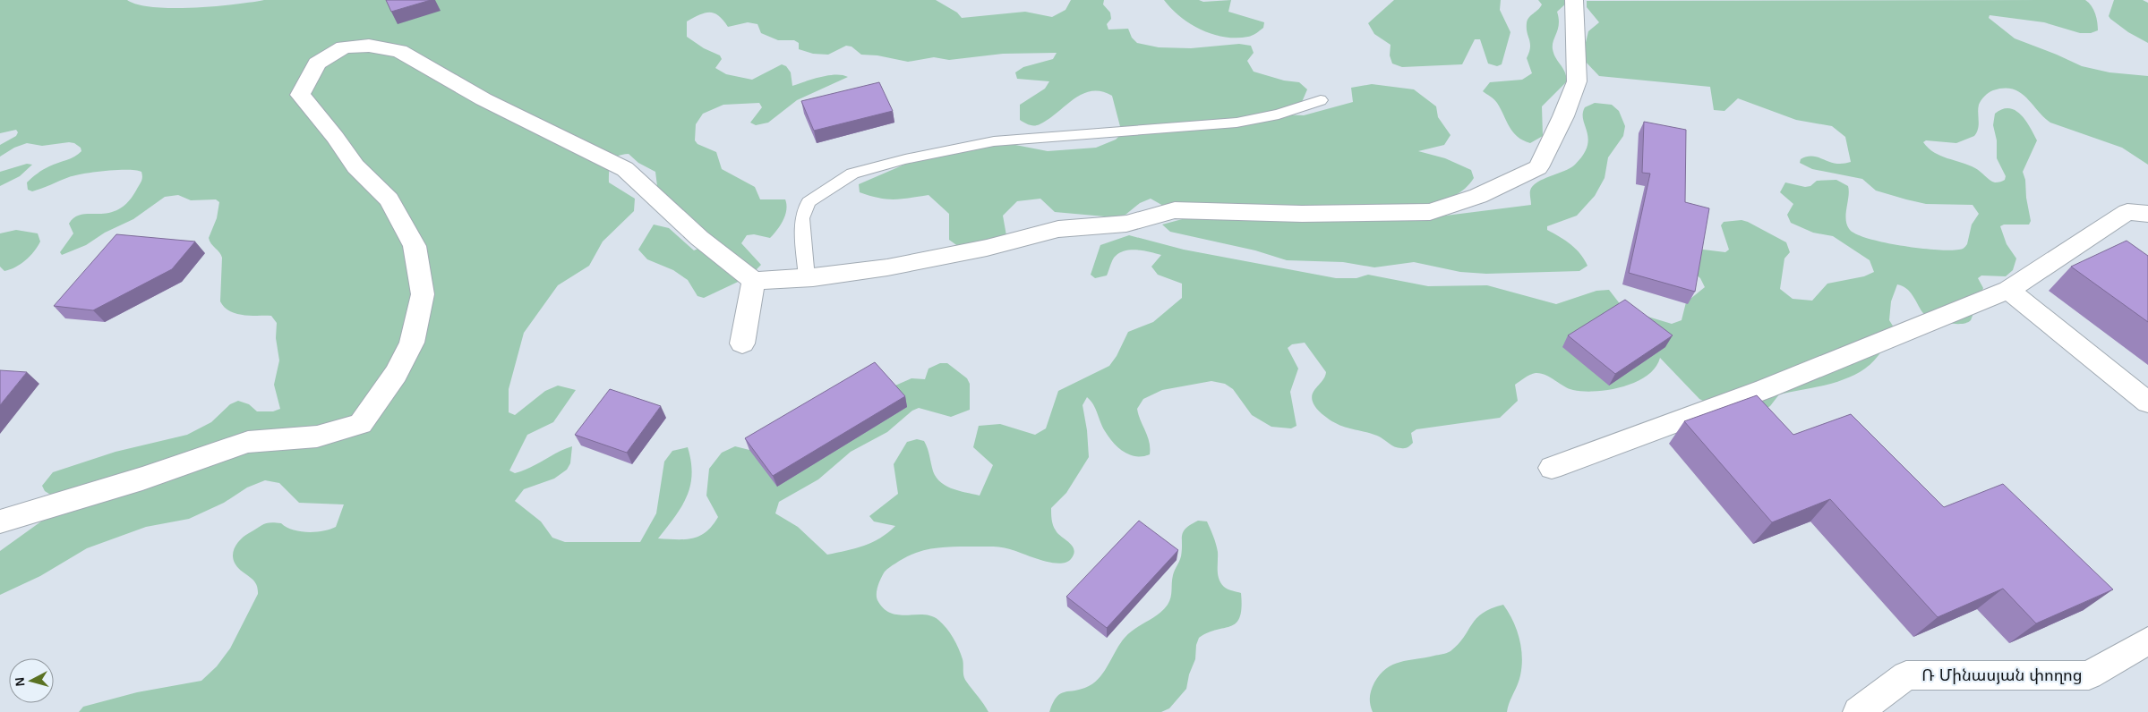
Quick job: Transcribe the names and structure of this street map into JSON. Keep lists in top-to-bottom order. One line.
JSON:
{"streets":{"street":["Ռ Մինասյան փողոց"]},"north":"left"}
